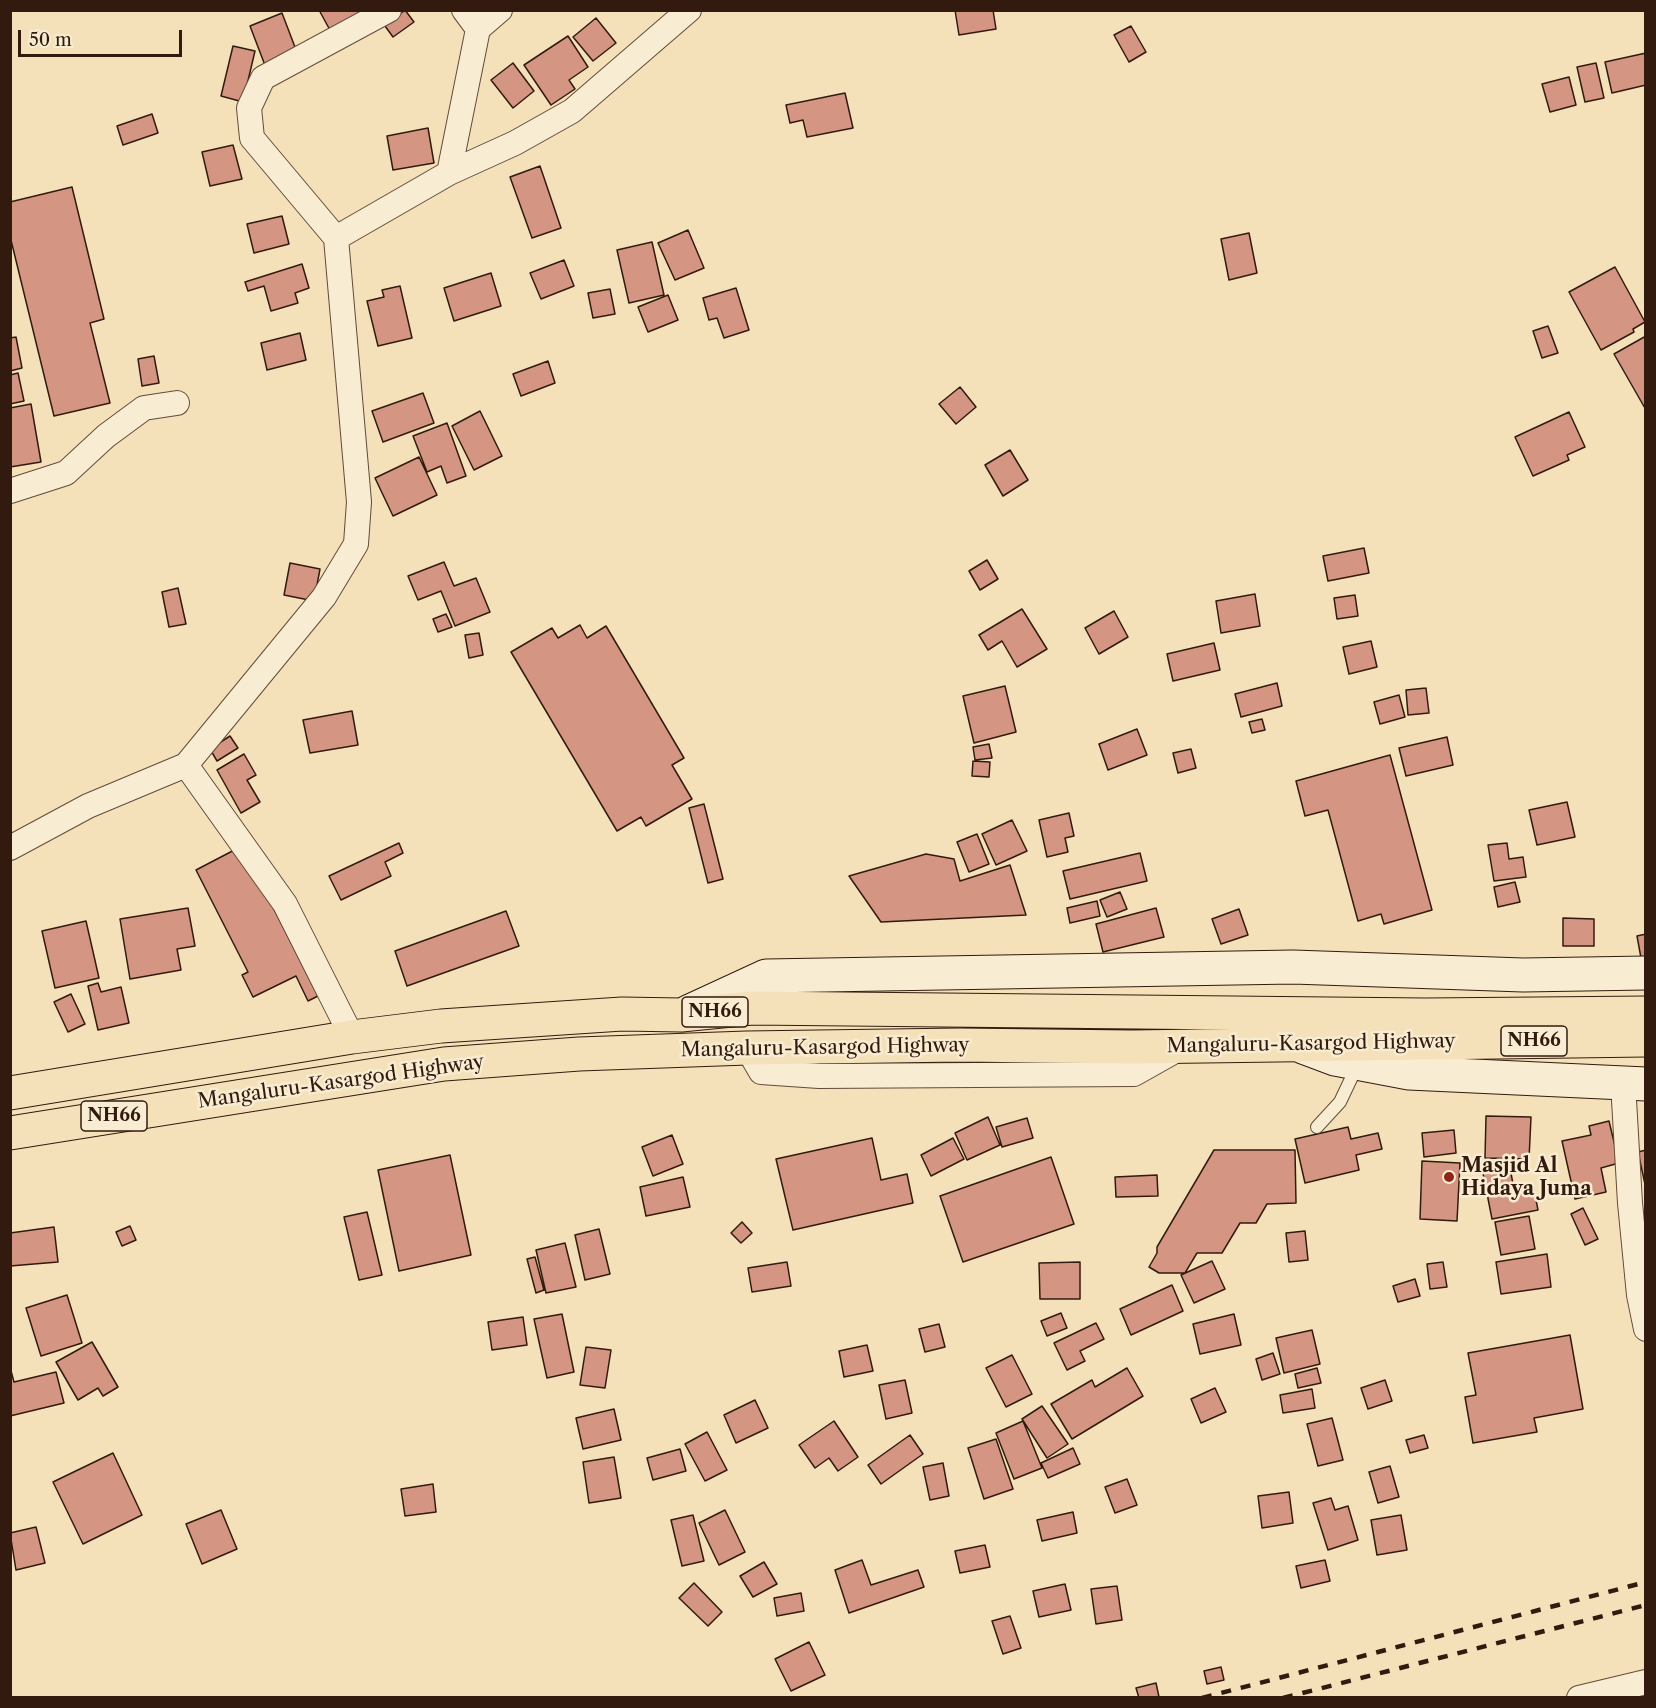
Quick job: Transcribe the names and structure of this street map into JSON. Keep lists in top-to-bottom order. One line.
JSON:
{"streets":{"highway":["NH66","Mangaluru-Kasargod Highway"]},"places":["Masjid Al Hidaya Juma"],"scale_bar":"50 m"}
